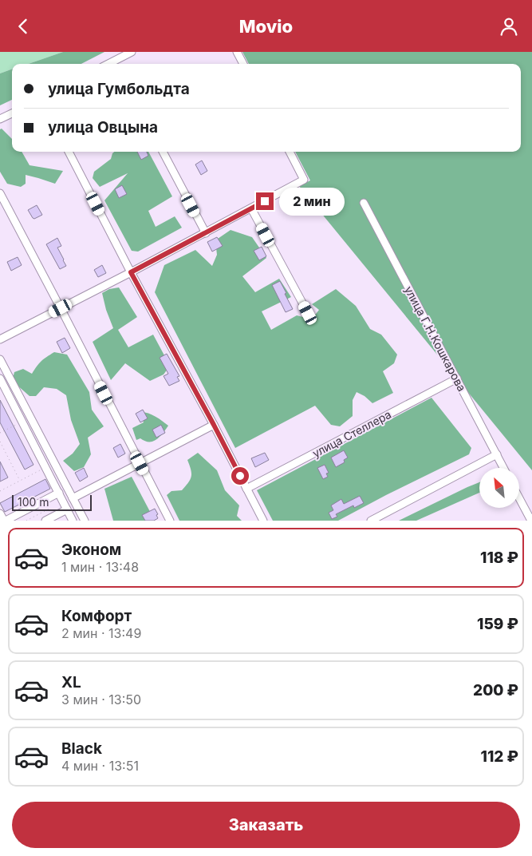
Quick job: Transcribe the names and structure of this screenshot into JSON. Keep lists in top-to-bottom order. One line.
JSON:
{"streets":{"street":["улица Г.Н.Кошкарова","улица Стеллера"]},"crossings":[["улица Г.Н.Кошкарова","улица Стеллера"]],"scale_bar":"100 m","north":"top left","page":{"header":"Movio","banner":["улица Гумбольдта","улица Овцына"],"bubble":"2 мин","scale":"100 m","list":[{"name":"Эконом","note":"1 мин · 13:48","value":"118 ₽"},{"name":"Комфорт","note":"2 мин · 13:49","value":"159 ₽"},{"name":"XL","note":"3 мин · 13:50","value":"200 ₽"},{"name":"Black","note":"4 мин · 13:51","value":"112 ₽"}],"buttons":"Заказать"}}
